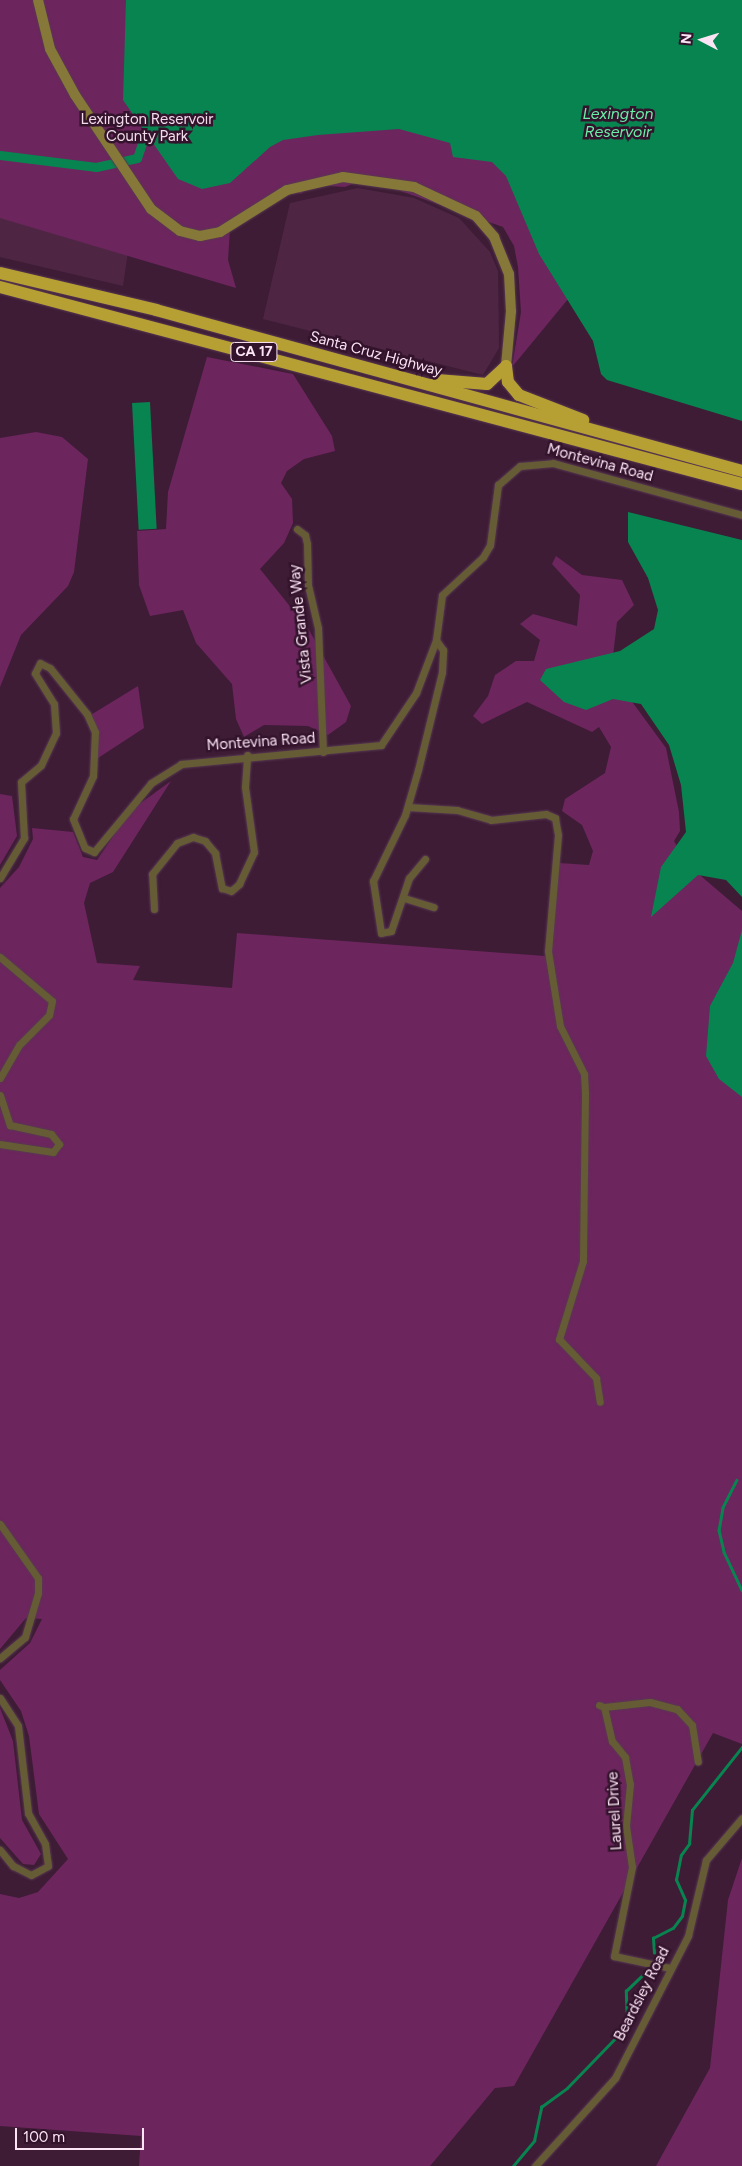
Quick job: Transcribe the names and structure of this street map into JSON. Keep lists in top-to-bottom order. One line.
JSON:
{"streets":{"highway":["CA 17","Santa Cruz Highway"],"street":["Montevina Road","Vista Grande Way","Laurel Drive","Beardsley Road"]},"crossings":[["Montevina Road","Vista Grande Way"],["Laurel Drive","Beardsley Road"]],"water":["Lexington Reservoir"],"parks":["Lexington Reservoir County Park"],"scale_bar":"100 m","north":"left"}
